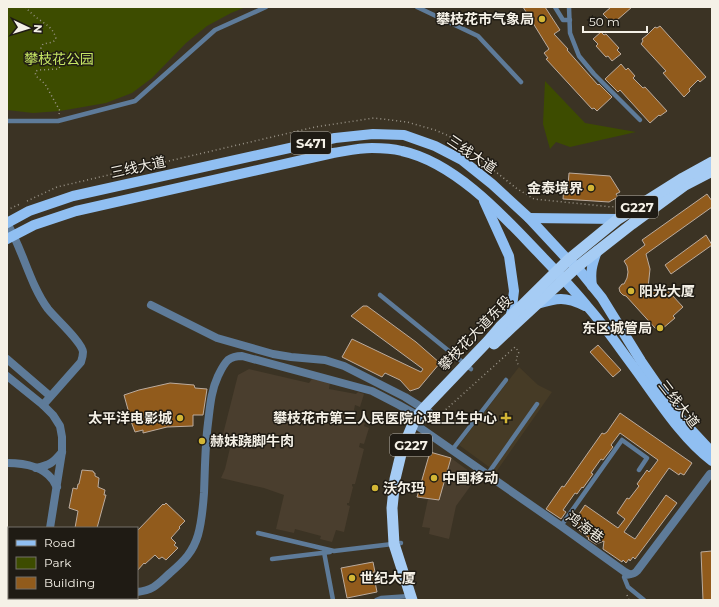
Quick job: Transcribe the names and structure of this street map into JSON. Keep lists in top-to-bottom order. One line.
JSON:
{"streets":{"highway":["G227","攀枝花大道东段"],"main road":["S471","三线大道"],"street":["鸿海巷"]},"crossings":[["三线大道","攀枝花大道东段"],["攀枝花大道东段","鸿海巷"]],"parks":["攀枝花公园"],"places":{"other":["攀枝花市气象局","金泰境界","阳光大厦","东区城管局","太平洋电影城","赫妹跷脚牛肉","中国移动","沃尔玛","世纪大厦"],"health":["攀枝花市第三人民医院心理卫生中心"]},"legend":["Road","Park","Building"],"scale_bar":"50 m","north":"right"}
